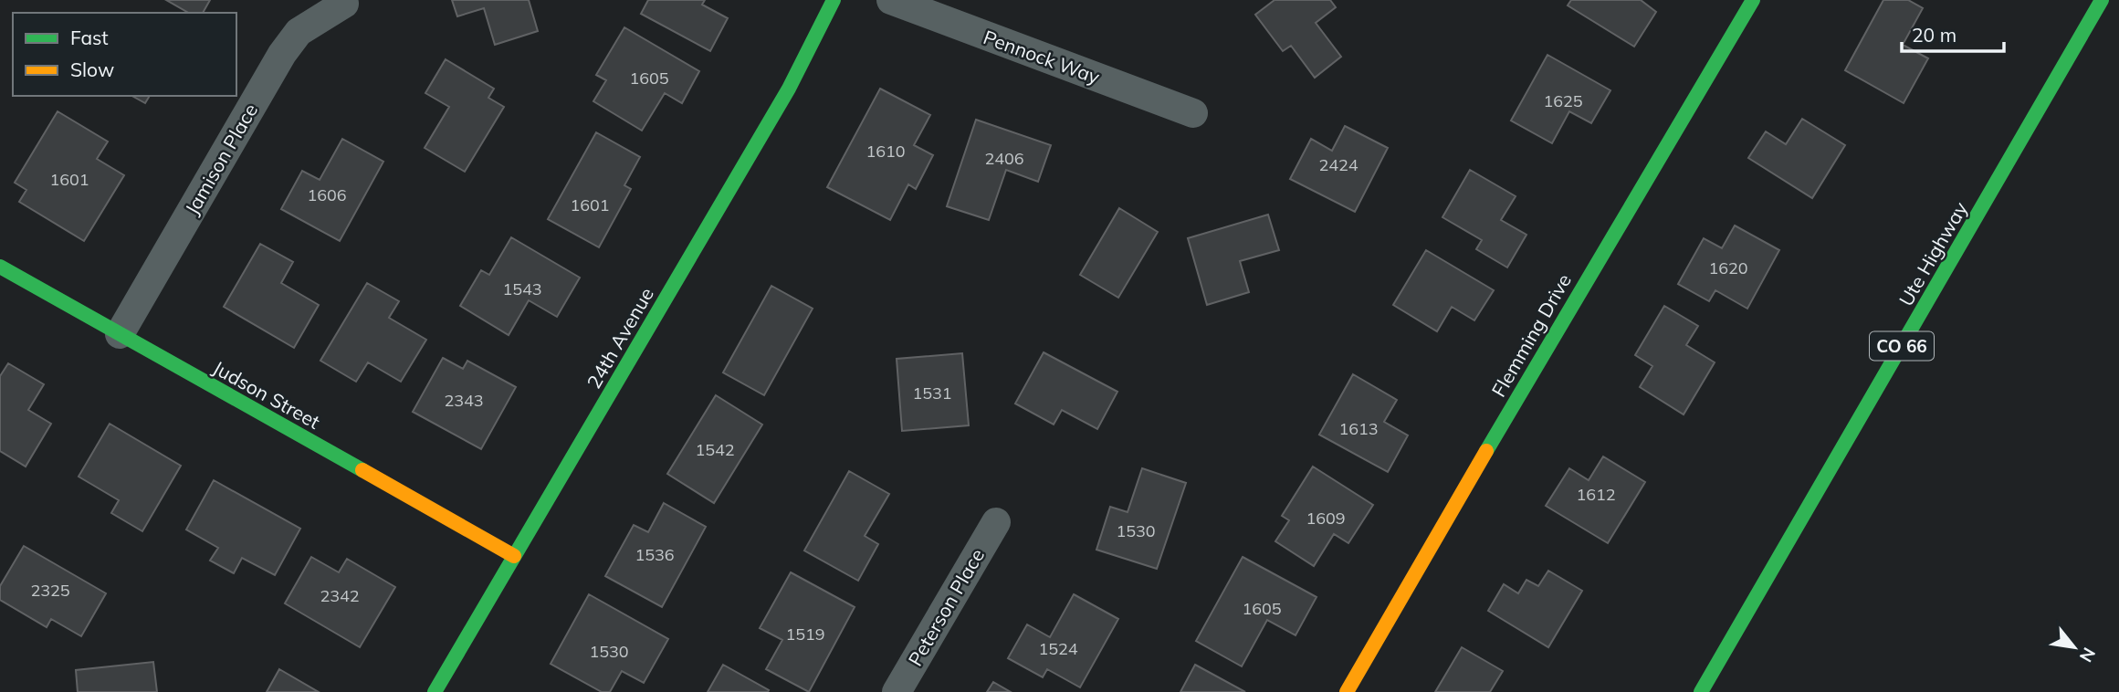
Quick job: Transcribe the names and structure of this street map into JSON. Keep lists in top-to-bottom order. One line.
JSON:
{"streets":{"street":["Pennock Way","Jamison Place","Ute Highway","Flemming Drive","24th Avenue","CO 66","Judson Street","Peterson Place"]},"crossings":[["Jamison Place","Judson Street"],["24th Avenue","Judson Street"]],"house_numbers":["1605","1625","1610","2406","2424","1601","1606","1601","1620","1543","1531","2343","1613","1542","1612","1609","1530","1536","2325","2342","1605","1519","1524","1530"],"legend":["Fast","Slow"],"scale_bar":"20 m","north":"bottom right"}
